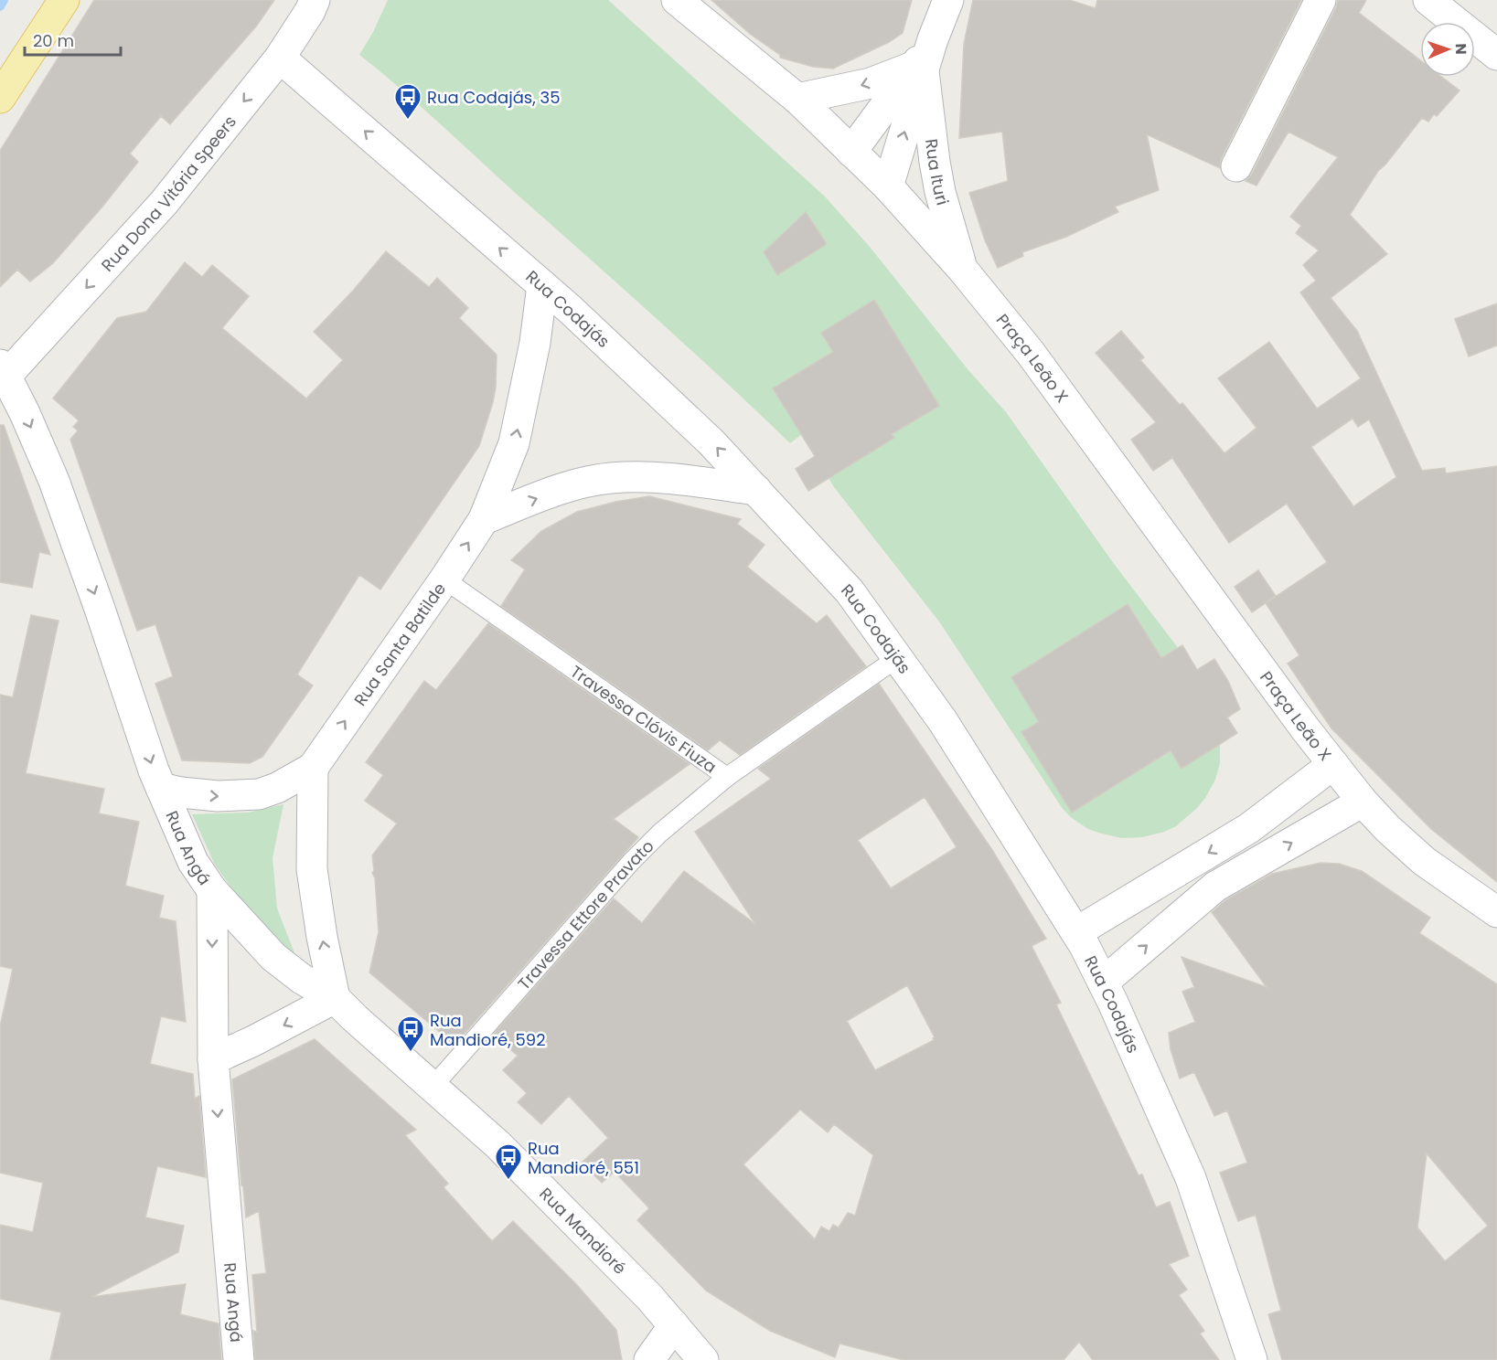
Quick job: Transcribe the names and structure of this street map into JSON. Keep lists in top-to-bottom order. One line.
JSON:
{"streets":{"street":["Rua Ituri","Rua Dona Vitória Speers","Rua Codajás","Praça Leão X","Rua Santa Batilde","Rua Angá","Rua Mandioré"],"lane":["Travessa Clóvis Fiuza","Travessa Ettore Pravato"]},"crossings":[["Rua Ituri","Praça Leão X"],["Rua Dona Vitória Speers","Rua Codajás"],["Rua Dona Vitória Speers","Rua Angá"],["Rua Codajás","Praça Leão X"],["Rua Codajás","Rua Santa Batilde"],["Rua Codajás","Travessa Clóvis Fiuza"],["Rua Santa Batilde","Travessa Clóvis Fiuza"],["Travessa Clóvis Fiuza","Travessa Ettore Pravato"],["Rua Angá","Rua Mandioré"],["Travessa Ettore Pravato","Rua Mandioré"]],"one_way":["Rua Dona Vitória Speers","Rua Codajás","Rua Santa Batilde","Rua Angá"],"places":{"bus stop":["Rua Codajás, 35","Rua Mandioré, 592","Rua Mandioré, 551"]},"scale_bar":"20 m","north":"right"}
